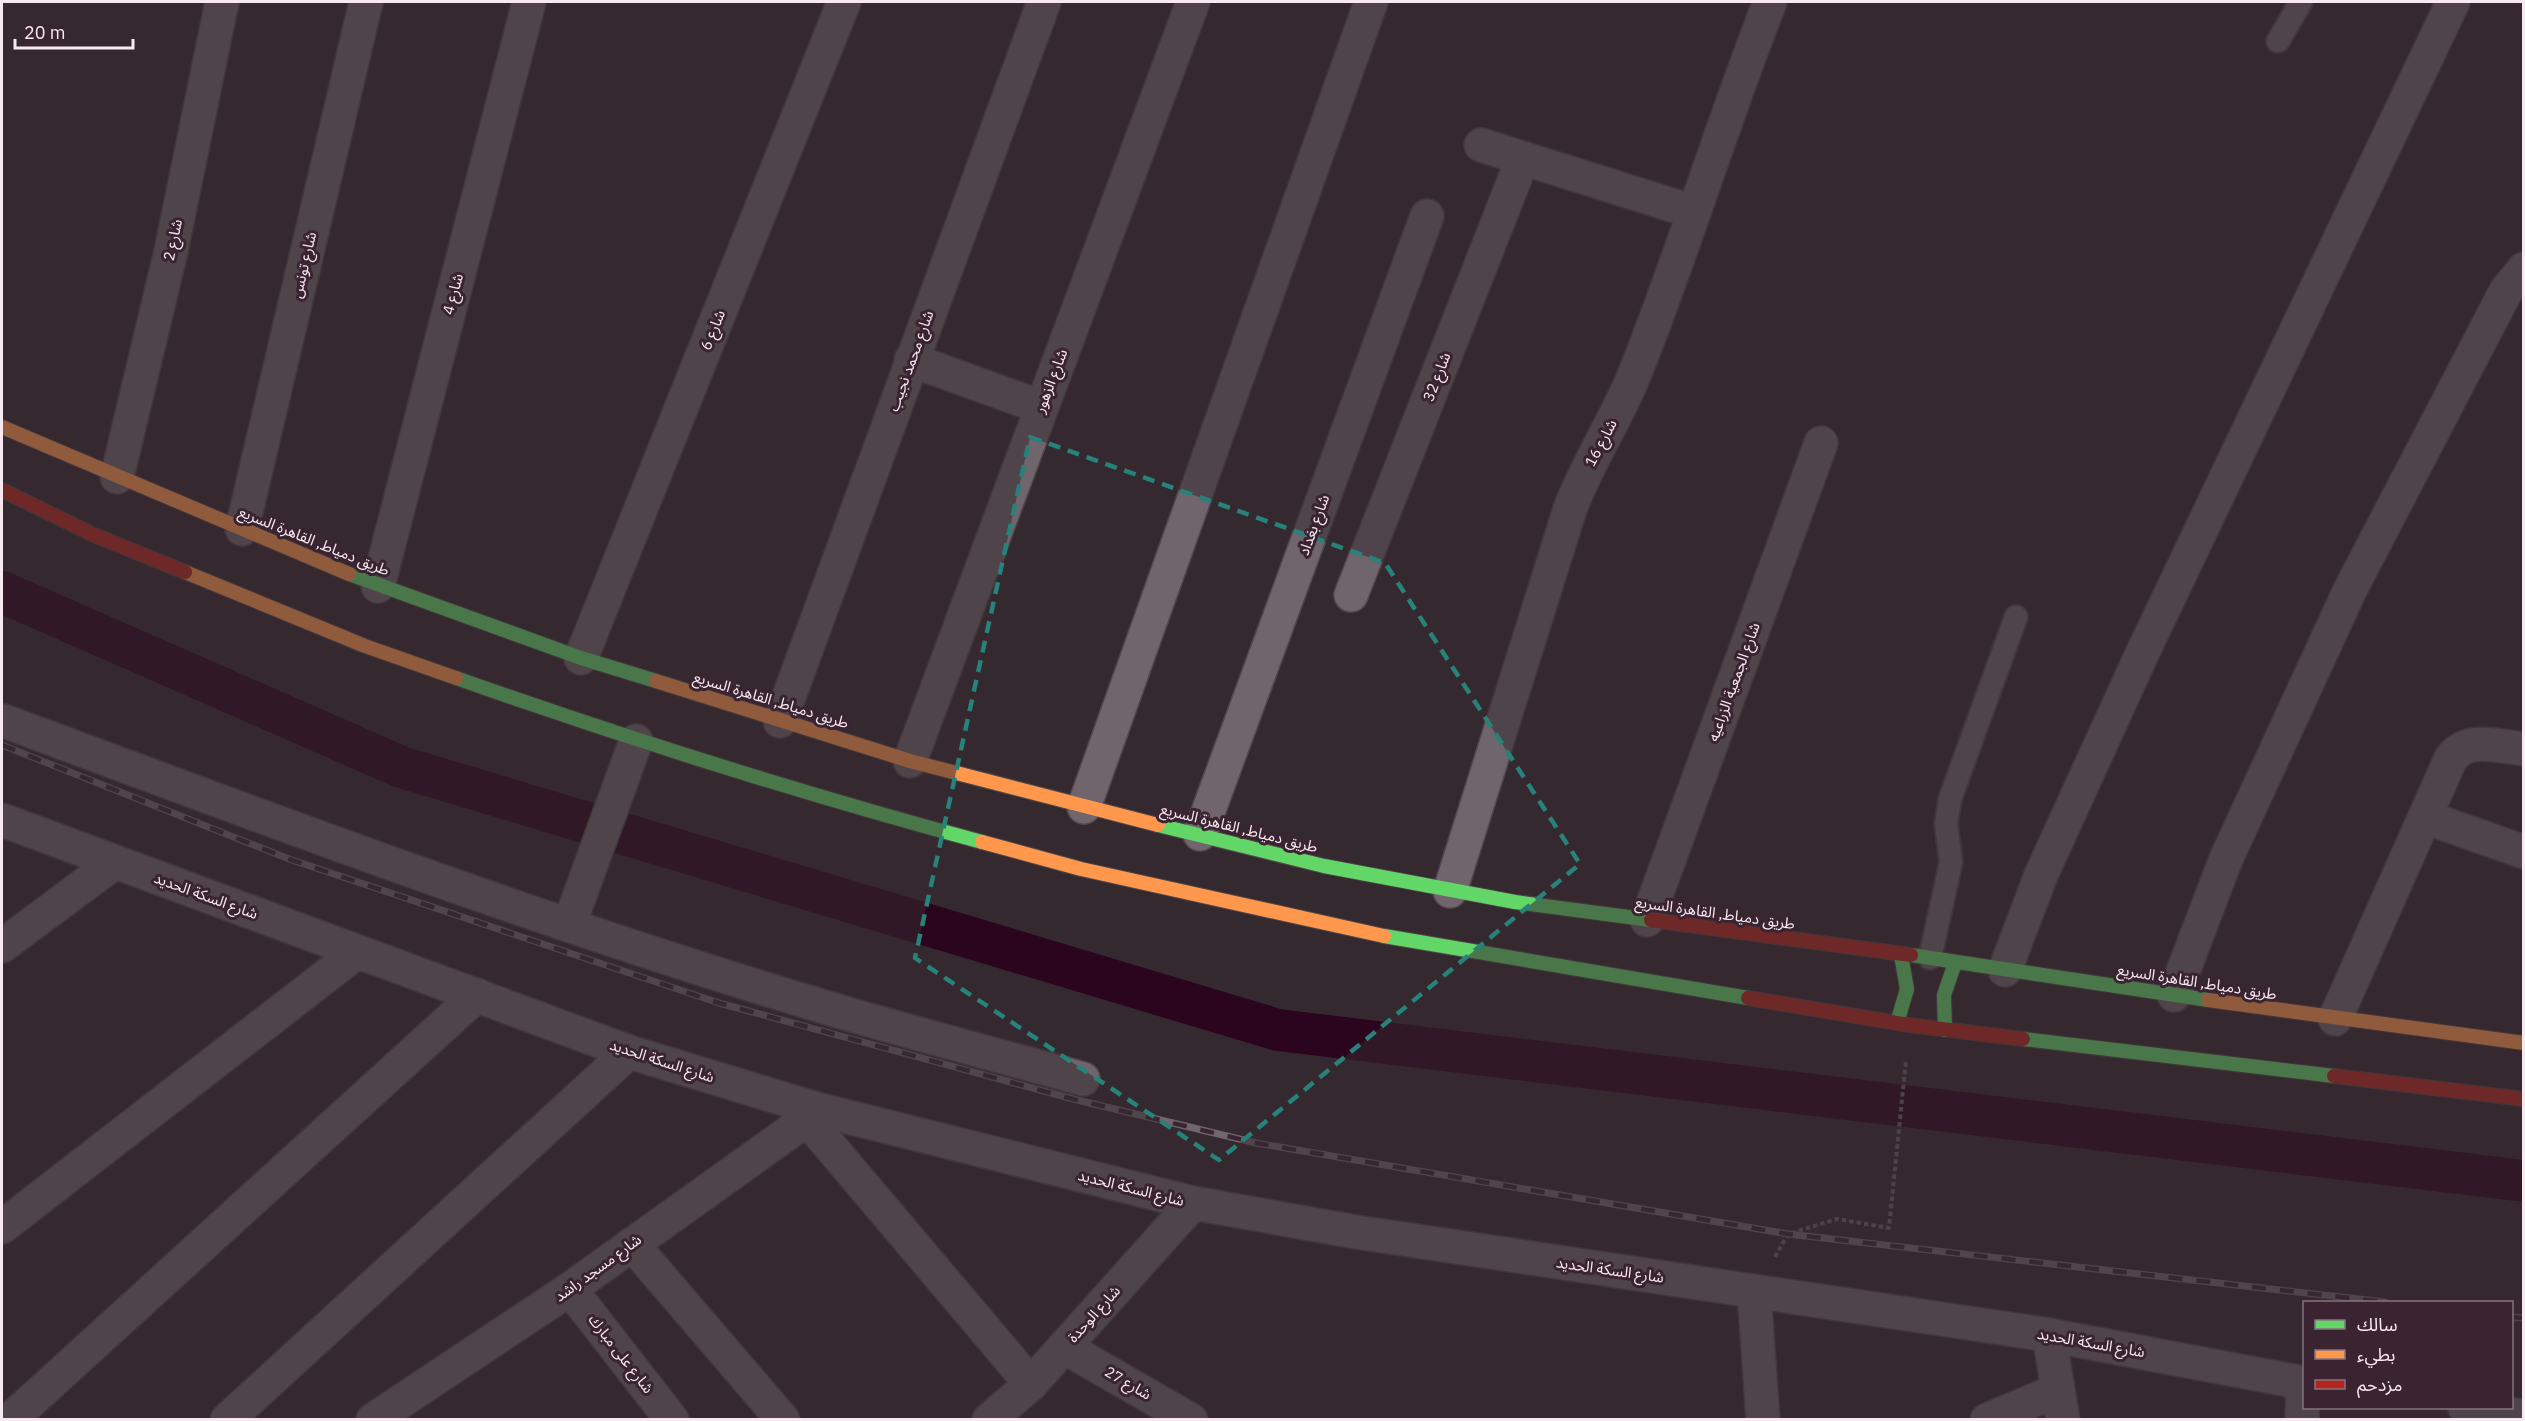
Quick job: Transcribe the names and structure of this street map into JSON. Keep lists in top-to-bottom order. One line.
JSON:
{"streets":{"highway":["طريق دمياط, القاهرة السريع"],"street":["شارع 2","شارع تونس","شارع 4","شارع 6","شارع محمد نجيب","شارع 32","شارع الزهور","شارع 16","شارع بغداد","شارع الجمعية الزراعيه","شارع السكة الحديد","شارع مسجد راشد","شارع الوحدة","شارع على مبارك","شارع 27"]},"crossings":[["شارع 2","طريق دمياط, القاهرة السريع"],["شارع تونس","طريق دمياط, القاهرة السريع"],["شارع 4","طريق دمياط, القاهرة السريع"],["شارع 6","طريق دمياط, القاهرة السريع"],["شارع محمد نجيب","طريق دمياط, القاهرة السريع"],["شارع الزهور","طريق دمياط, القاهرة السريع"],["شارع 16","طريق دمياط, القاهرة السريع"],["شارع بغداد","طريق دمياط, القاهرة السريع"],["طريق دمياط, القاهرة السريع","شارع الجمعية الزراعيه"],["شارع السكة الحديد","شارع مسجد راشد"],["شارع السكة الحديد","شارع الوحدة"],["شارع مسجد راشد","شارع على مبارك"],["شارع الوحدة","شارع 27"]],"legend":["سالك","بطيء","مزدحم"],"scale_bar":"20 m"}
